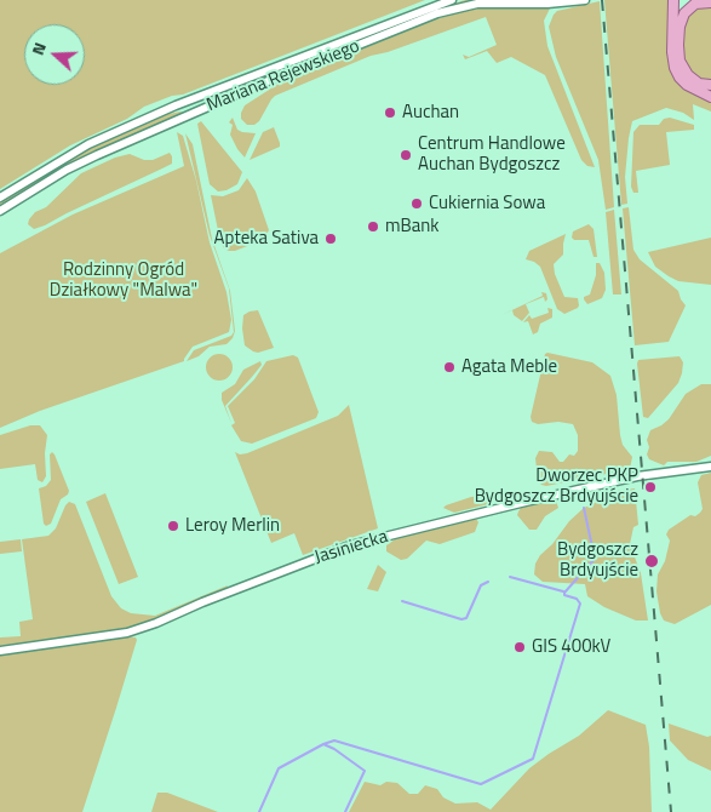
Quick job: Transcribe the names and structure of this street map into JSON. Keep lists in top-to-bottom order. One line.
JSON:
{"streets":{"street":["Mariana Rejewskiego","Jasiniecka"]},"parks":["Rodzinny Ogród Działkowy \"Malwa\""],"places":["Auchan","Centrum Handlowe Auchan Bydgoszcz","Cukiernia Sowa","mBank","Apteka Sativa","Agata Meble","Dworzec PKP Bydgoszcz Brdyujście","Leroy Merlin","Bydgoszcz Brdyujście","GIS 400kV"],"north":"left"}
